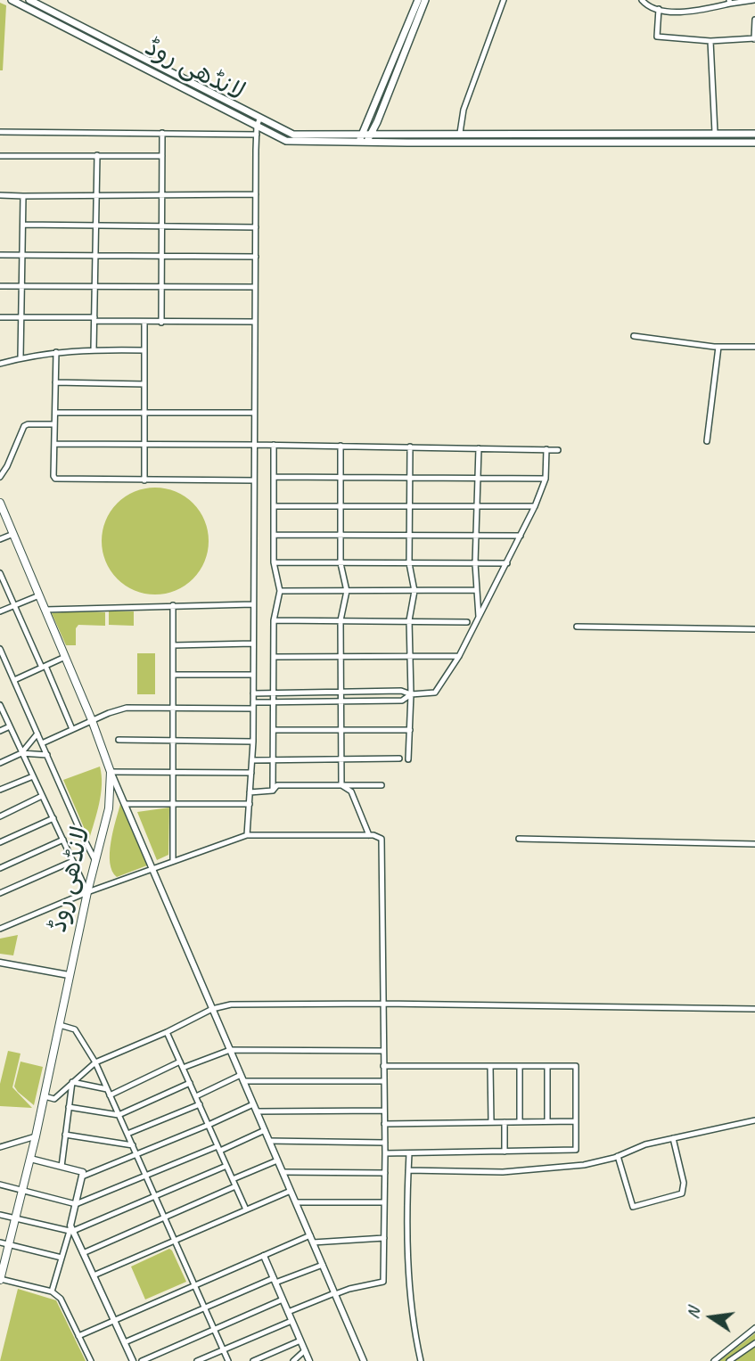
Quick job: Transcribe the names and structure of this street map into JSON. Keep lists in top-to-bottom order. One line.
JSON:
{"streets":{"main road":["لانڈھی روڈ"]},"north":"left"}
